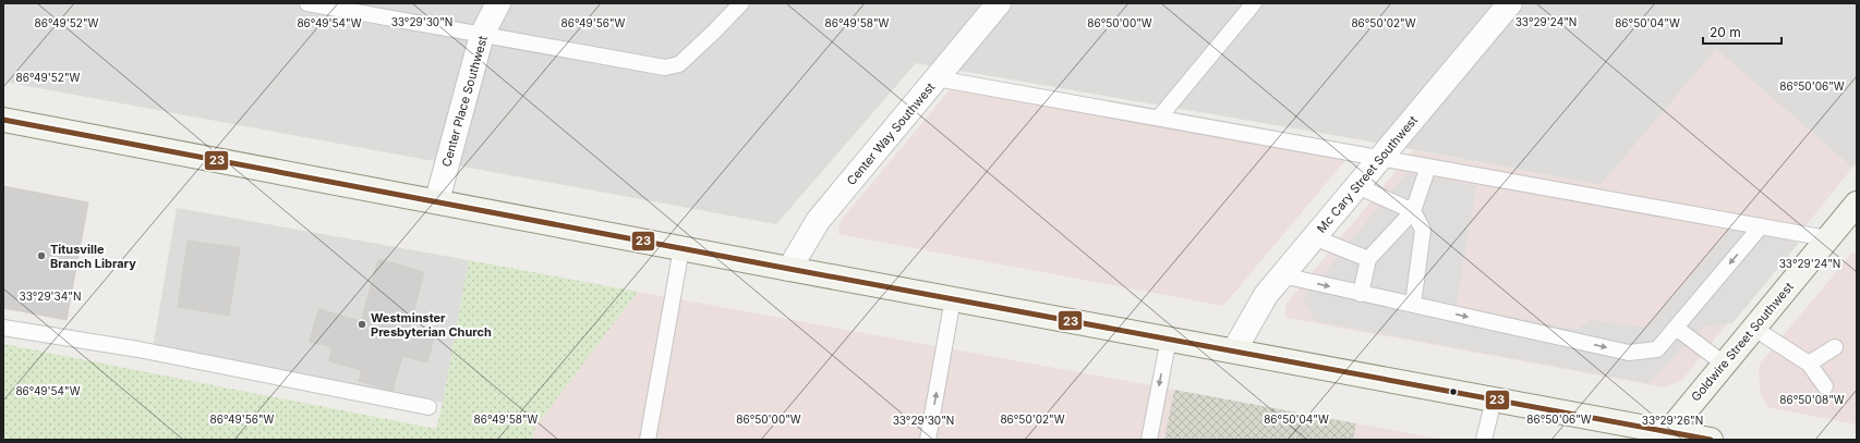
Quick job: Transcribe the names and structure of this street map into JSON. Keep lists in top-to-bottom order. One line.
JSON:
{"streets":{"main road":["Goldwire Street Southwest"],"street":["Center Place Southwest","Center Way Southwest","Mc Cary Street Southwest"]},"places":["Titusville Branch Library","Westminster Presbyterian Church"],"lines":["transit line 23"],"scale_bar":"20 m","coordinates":["33°29'30\"N","33°29'24\"N","86°49'52\"W","86°49'54\"W","86°49'56\"W","86°49'58\"W","86°50'00\"W","86°50'02\"W","86°50'04\"W","86°50'06\"W","33°29'34\"N","86°50'08\"W","33°29'26\"N"]}
